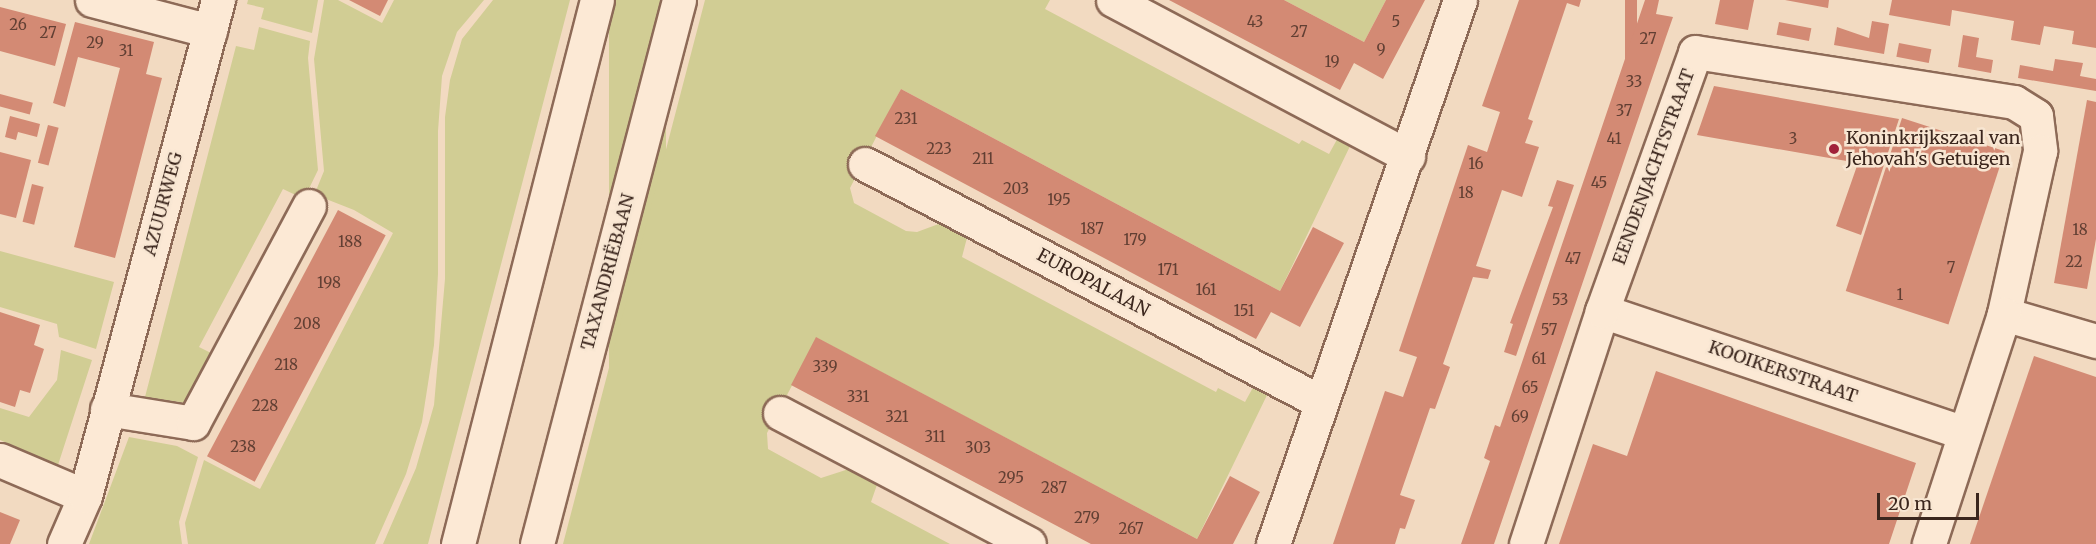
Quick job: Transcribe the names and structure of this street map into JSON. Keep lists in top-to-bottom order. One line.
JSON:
{"streets":{"street":["EENDENJACHTSTRAAT","AZUURWEG","TAXANDRIËBAAN","EUROPALAAN","KOOIKERSTRAAT"]},"crossings":[["EENDENJACHTSTRAAT","KOOIKERSTRAAT"]],"places":["Koninkrijkszaal van Jehovah's Getuigen"],"house_numbers":["43","5","26","27","27","27","29","9","31","19","33","37","231","41","3","223","211","16","45","203","18","195","187","18","179","188","47","22","7","171","198","161","1","53","151","208","57","61","218","339","65","331","228","321","69","311","238","303","295","287","279","267"],"scale_bar":"20 m"}
